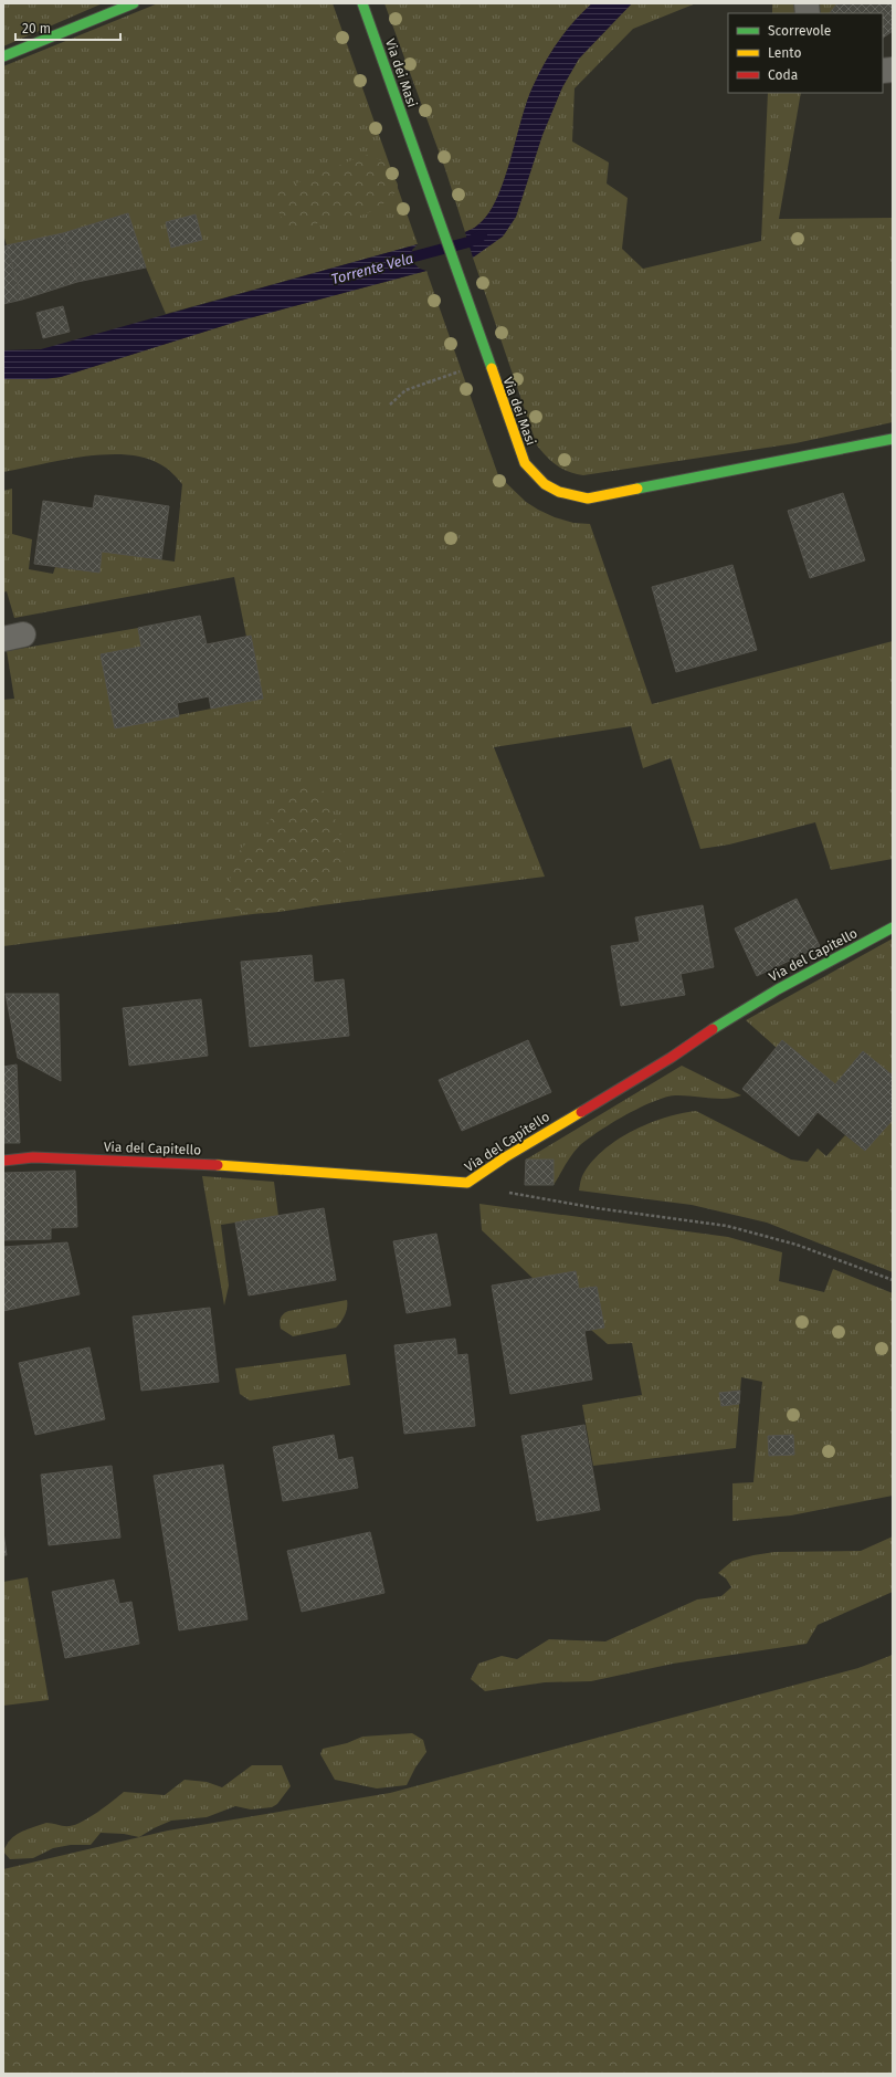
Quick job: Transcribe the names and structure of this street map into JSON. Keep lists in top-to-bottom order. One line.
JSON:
{"streets":{"street":["Via dei Masi","Via del Capitello"]},"water":["Torrente Vela"],"legend":["Scorrevole","Lento","Coda"],"scale_bar":"20 m"}
